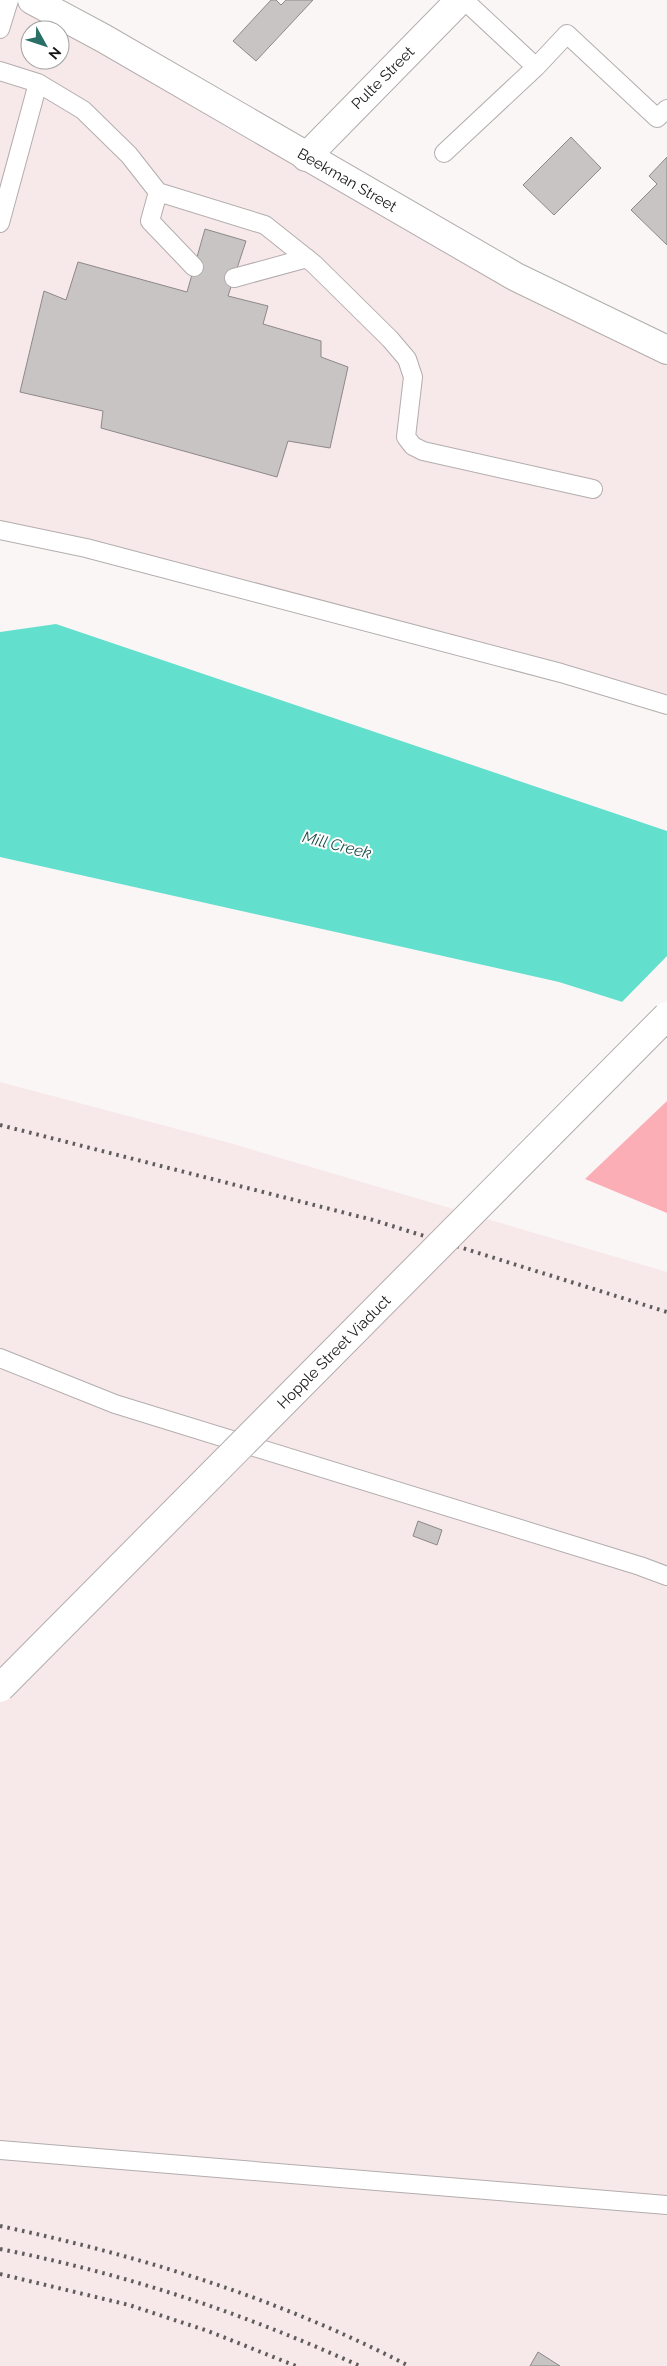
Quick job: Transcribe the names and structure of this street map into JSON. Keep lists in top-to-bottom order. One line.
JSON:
{"streets":{"main road":["Pulte Street","Beekman Street","Hopple Street Viaduct"]},"crossings":[["Pulte Street","Beekman Street"]],"water":["Mill Creek"],"north":"bottom right"}
